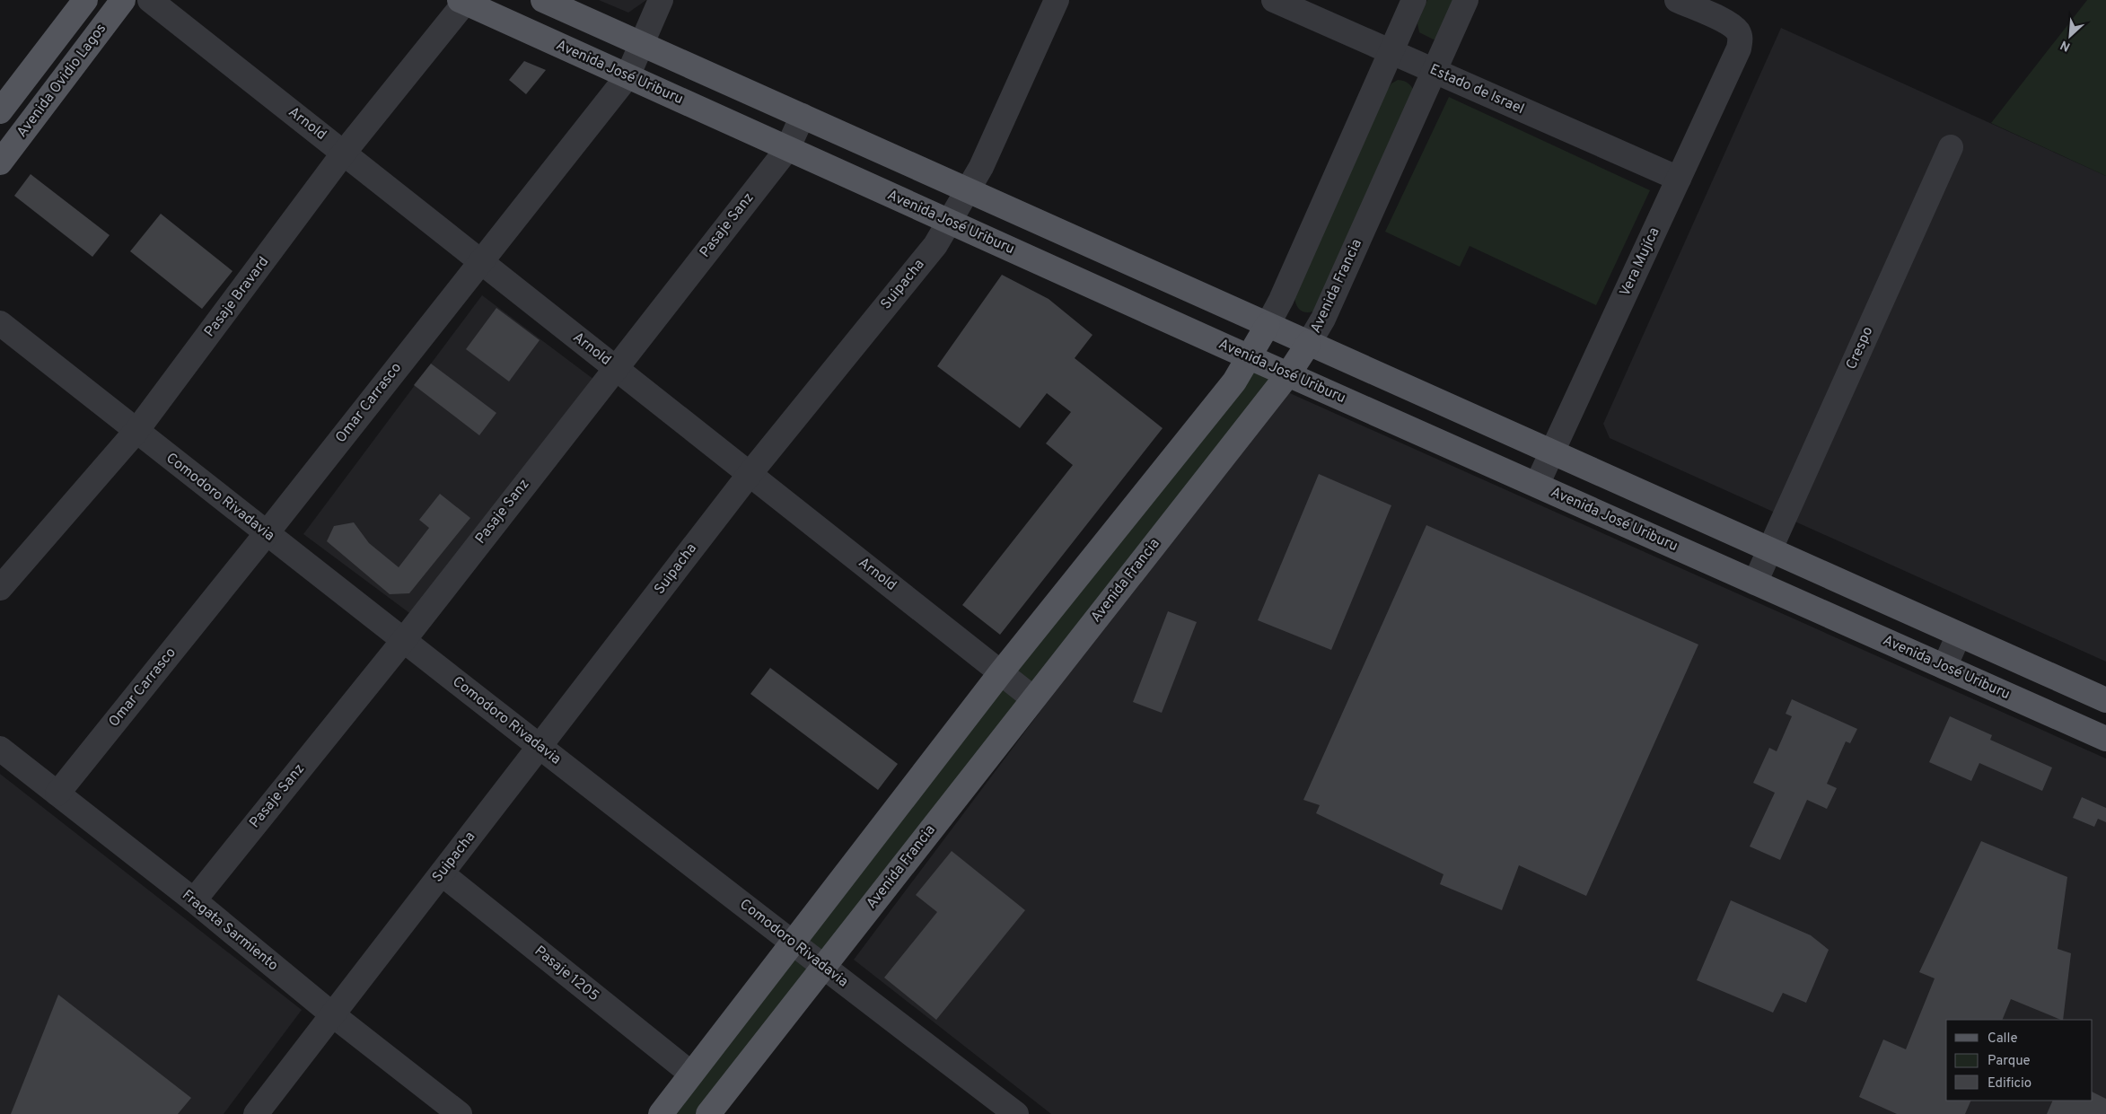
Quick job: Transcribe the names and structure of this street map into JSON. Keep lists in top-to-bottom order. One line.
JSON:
{"streets":{"main road":["Avenida José Uriburu","Avenida Ovidio Lagos","Avenida Francia"],"street":["Estado de Israel","Arnold","Pasaje Sanz","Vera Mujíca","Suipacha","Pasaje Bravard","Crespo","Omar Carrasco","Comodoro Rivadavia","Fragata Sarmiento","Pasaje 1205"]},"crossings":[["Avenida José Uriburu","Pasaje Sanz"],["Avenida José Uriburu","Vera Mujíca"],["Avenida José Uriburu","Suipacha"],["Avenida José Uriburu","Avenida Francia"],["Avenida José Uriburu","Pasaje Bravard"],["Avenida José Uriburu","Crespo"],["Avenida José Uriburu","Omar Carrasco"],["Estado de Israel","Vera Mujíca"],["Estado de Israel","Avenida Francia"],["Arnold","Pasaje Sanz"],["Arnold","Suipacha"],["Arnold","Avenida Francia"],["Arnold","Pasaje Bravard"],["Arnold","Omar Carrasco"],["Pasaje Sanz","Comodoro Rivadavia"],["Pasaje Sanz","Fragata Sarmiento"],["Suipacha","Comodoro Rivadavia"],["Suipacha","Fragata Sarmiento"],["Suipacha","Pasaje 1205"],["Avenida Francia","Comodoro Rivadavia"],["Pasaje Bravard","Comodoro Rivadavia"],["Omar Carrasco","Comodoro Rivadavia"],["Omar Carrasco","Fragata Sarmiento"]],"legend":["Calle","Parque","Edificio"],"north":"bottom left"}
